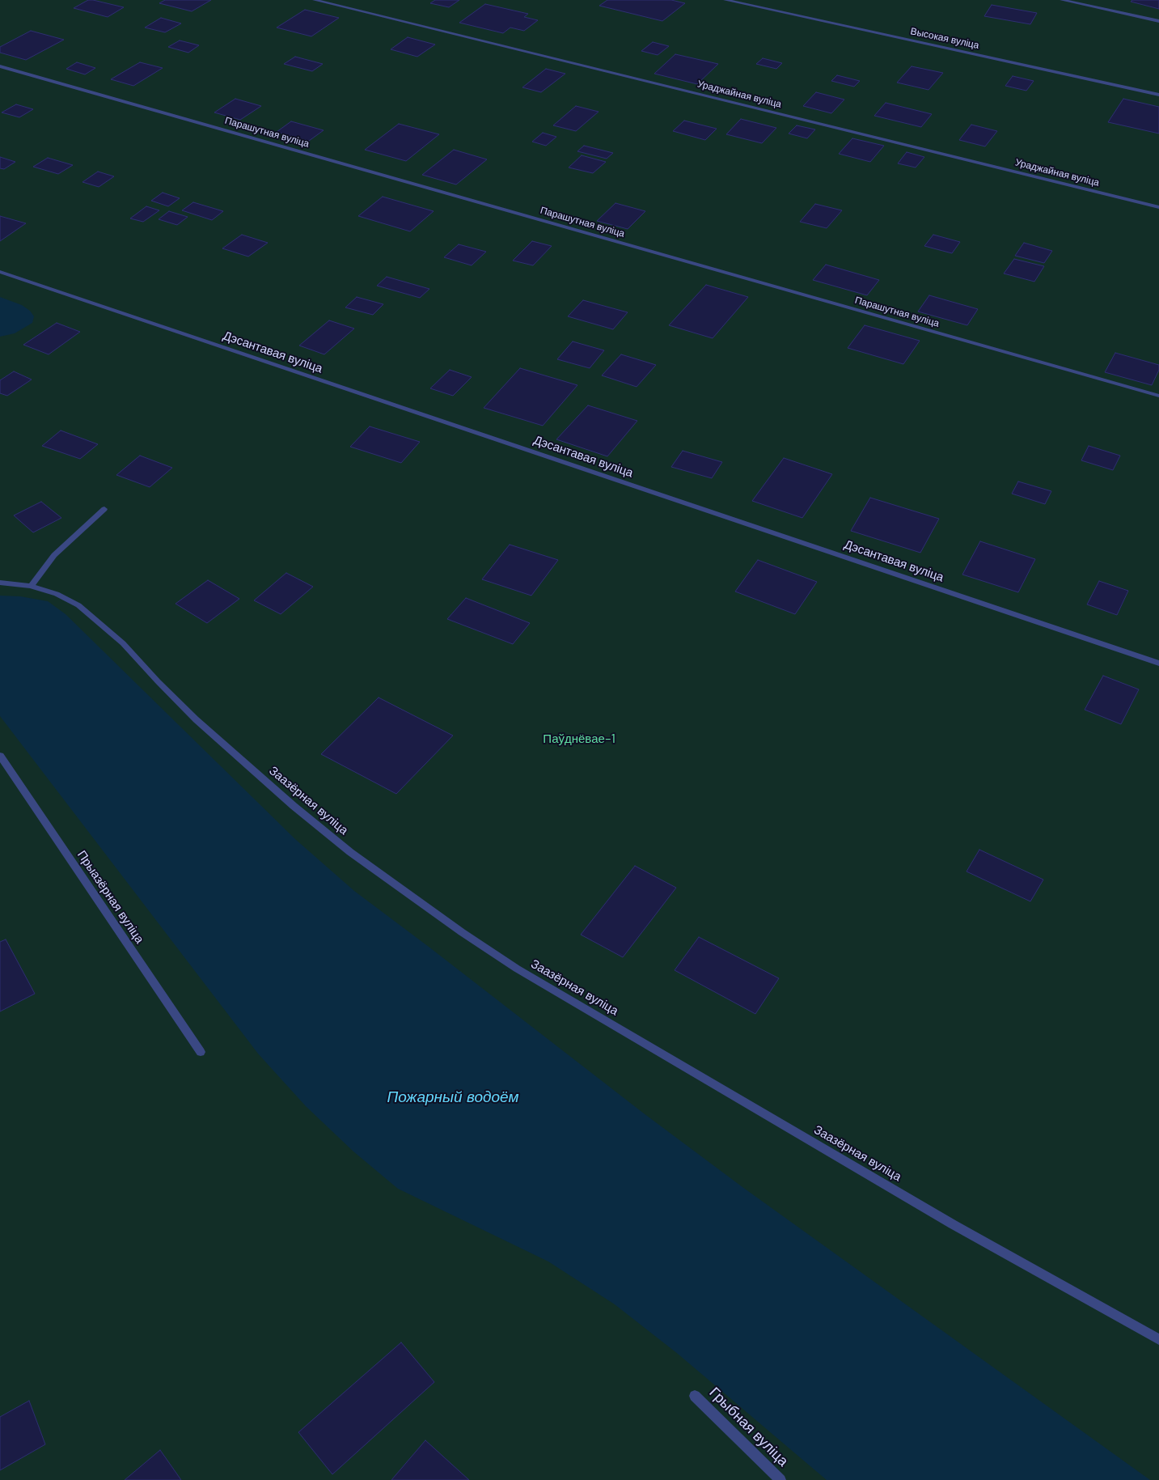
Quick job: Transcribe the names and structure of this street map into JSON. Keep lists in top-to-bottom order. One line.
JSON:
{"streets":{"lane":["Высокая вуліца","Ураджайная вуліца","Парашутная вуліца","Дэсантавая вуліца","Заазёрная вуліца","Прыазёрная вуліца","Грыбная вуліца"]},"water":["Пожарный водоём"],"parks":["Паўднёвае-1"]}
